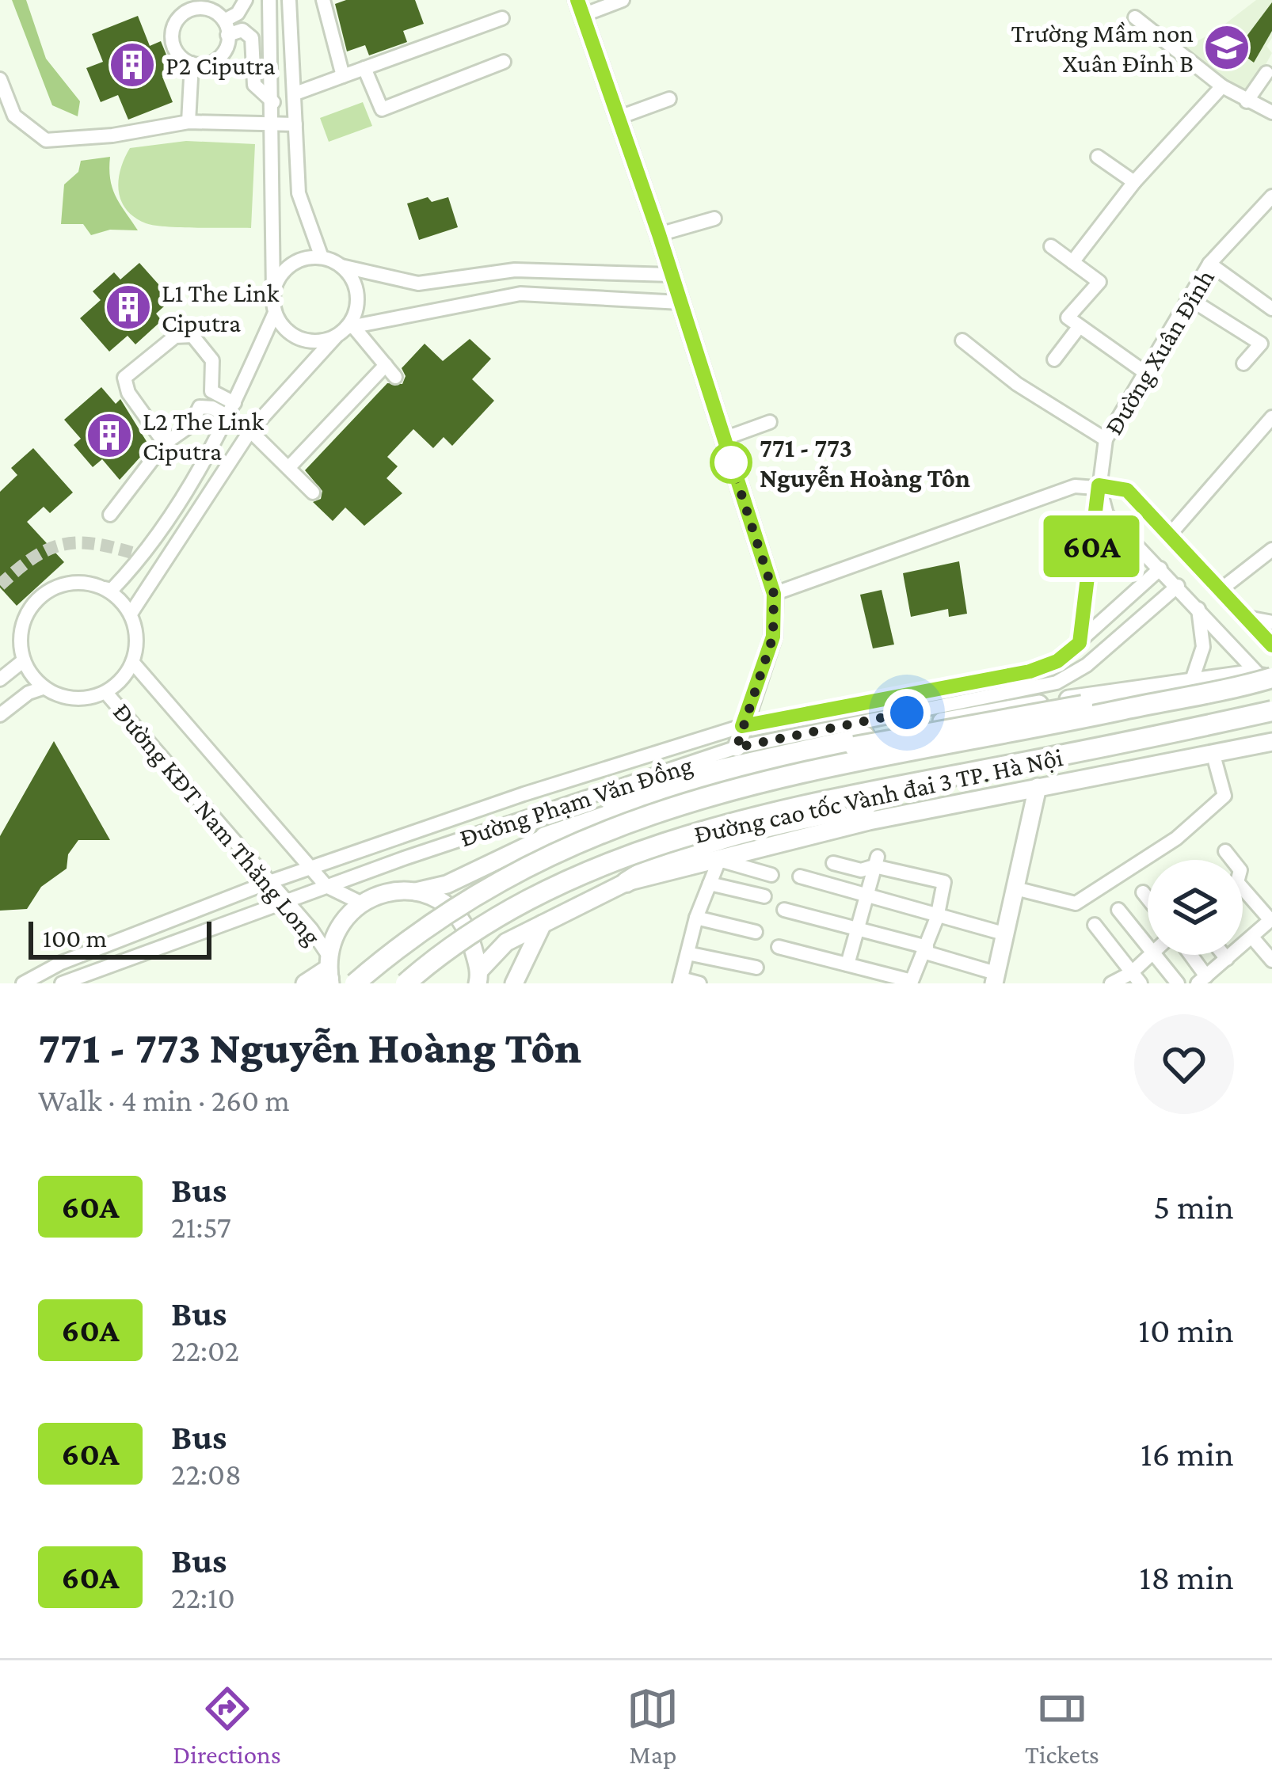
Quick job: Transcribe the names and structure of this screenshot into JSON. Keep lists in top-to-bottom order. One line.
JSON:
{"streets":{"highway":["Đường cao tốc Vành đai 3 TP. Hà Nội"],"main road":["Đường Phạm Văn Đồng"],"street":["Đường Xuân Đỉnh","Đường KĐT Nam Thăng Long"]},"crossings":[["Đường Xuân Đỉnh","Đường Phạm Văn Đồng"],["Đường cao tốc Vành đai 3 TP. Hà Nội","Đường Phạm Văn Đồng"],["Đường Phạm Văn Đồng","Đường KĐT Nam Thăng Long"]],"places":{"school or university":["Trường Mầm non Xuân Đỉnh B"],"building":["P2 Ciputra","L1 The Link Ciputra","L2 The Link Ciputra"],"other":["771 - 773 Nguyễn Hoàng Tôn"]},"lines":["bus line 60A"],"scale_bar":"100 m","page":{"on_map":"60A","scale":"100 m","heading":["771 - 773 Nguyễn Hoàng Tôn","Walk · 4 min · 260 m"],"list":[{"mark":"60A","name":"Bus","note":"21:57","value":"5 min"},{"mark":"60A","name":"Bus","note":"22:02","value":"10 min"},{"mark":"60A","name":"Bus","note":"22:08","value":"16 min"},{"mark":"60A","name":"Bus","note":"22:10","value":"18 min"}],"tabs":["Directions","Map","Tickets"]}}
